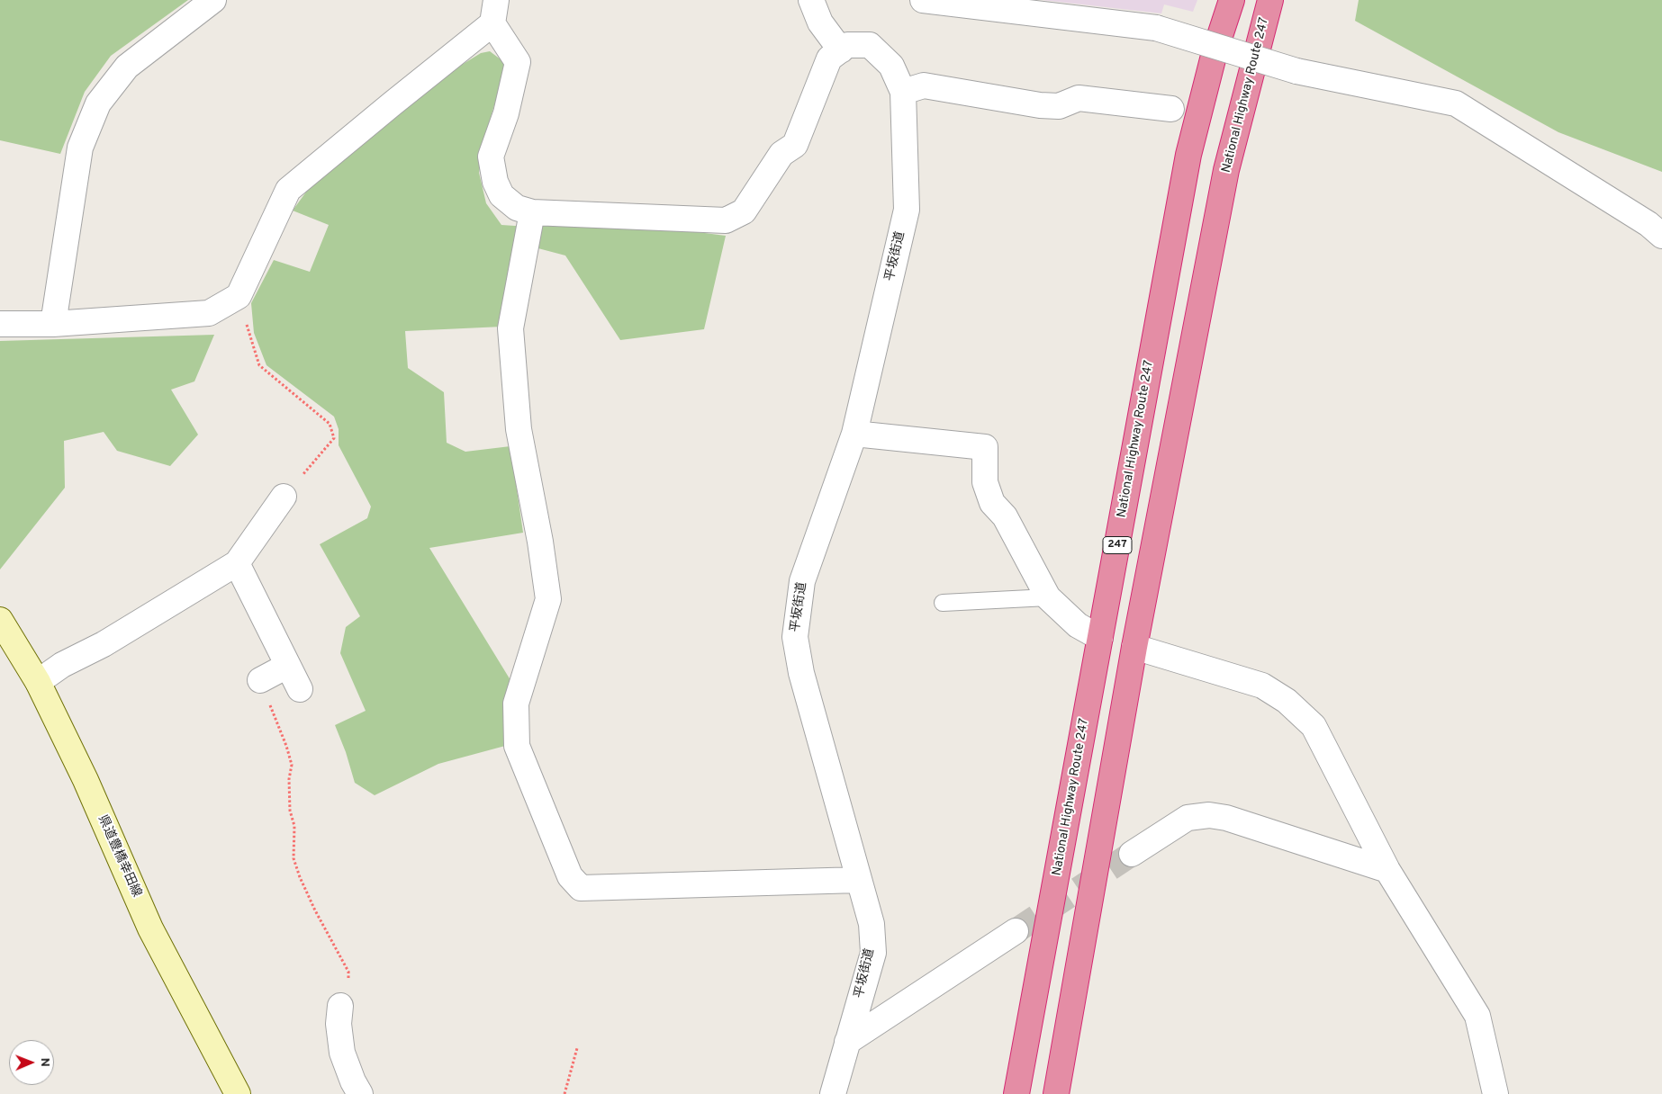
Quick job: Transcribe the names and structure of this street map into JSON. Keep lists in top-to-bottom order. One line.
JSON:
{"streets":{"highway":["National Highway Route 247","247"],"main road":["県道豊橋幸田線"],"street":["平坂街道"]},"north":"right"}
